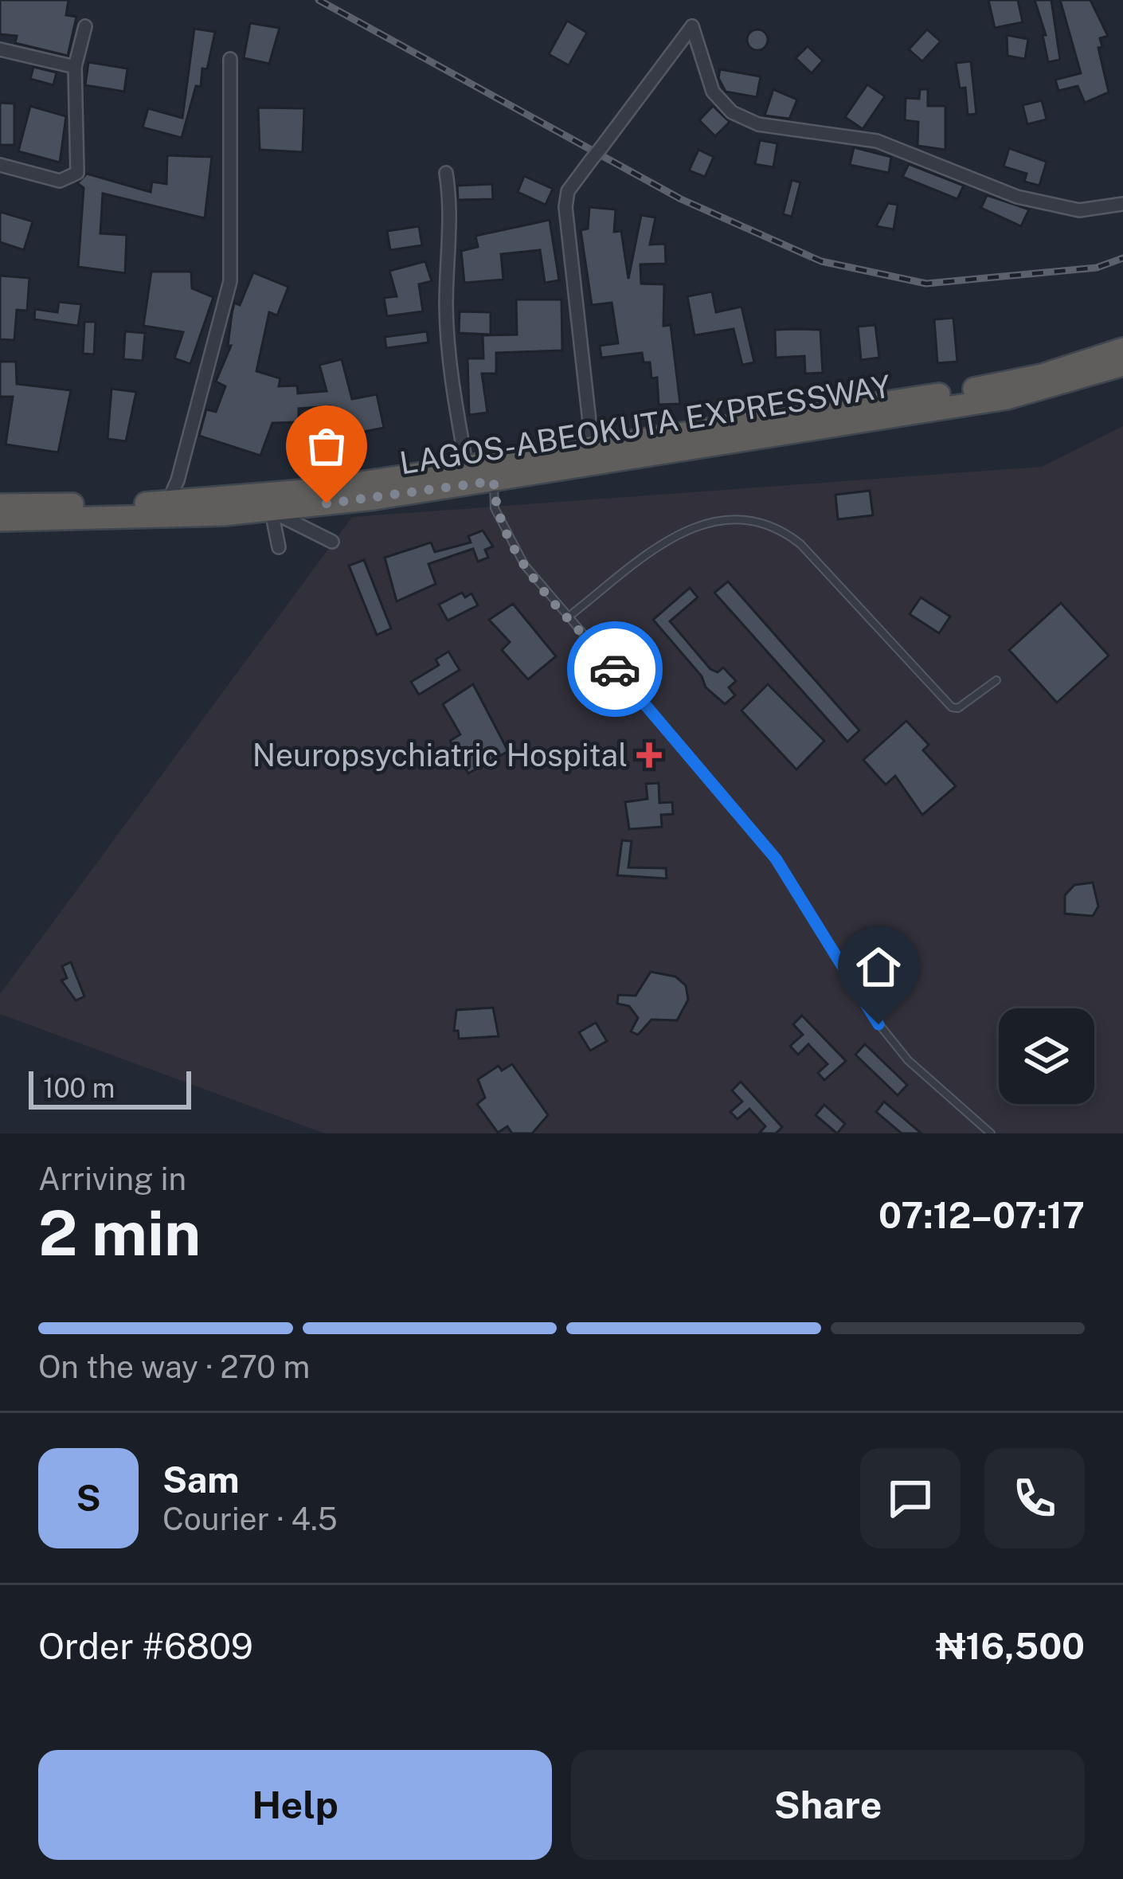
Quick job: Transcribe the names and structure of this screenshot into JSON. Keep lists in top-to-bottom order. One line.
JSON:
{"streets":{"highway":["LAGOS-ABEOKUTA EXPRESSWAY"]},"places":{"health":["Neuropsychiatric Hospital"]},"scale_bar":"100 m","page":{"scale":"100 m","heading":["2 min","Arriving in","07:12–07:17"],"panel":["Sam","Courier · 4.5","Order #6809","₦16,500"],"bar":"On the way · 270 m","round":"S","buttons":["Help","Share"]}}
